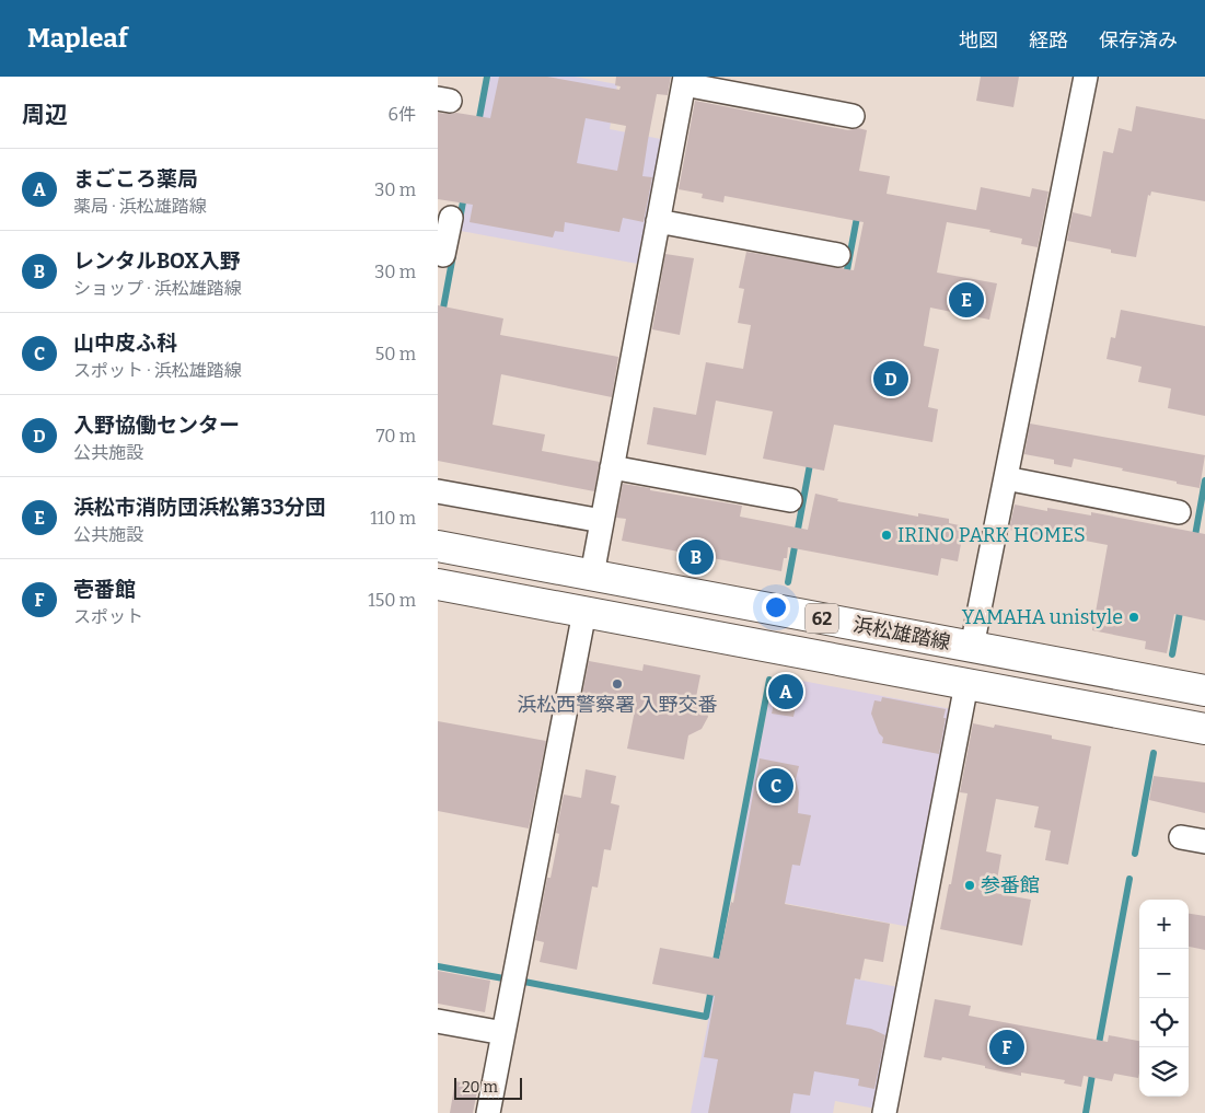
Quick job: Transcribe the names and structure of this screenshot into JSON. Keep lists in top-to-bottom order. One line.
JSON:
{"streets":{"main road":["62","浜松雄踏線"]},"places":["IRINO PARK HOMES","YAMAHA unistyle","浜松西警察署 入野交番","参番館"],"scale_bar":"20 m","page":{"header":"Mapleaf","nav":["地図","経路","保存済み"],"heading":["周辺","6件"],"list":[{"mark":"A","name":"まごころ薬局","note":"薬局 · 浜松雄踏線","value":"30 m"},{"mark":"B","name":"レンタルBOX入野","note":"ショップ · 浜松雄踏線","value":"30 m"},{"mark":"C","name":"山中皮ふ科","note":"スポット · 浜松雄踏線","value":"50 m"},{"mark":"D","name":"入野協働センター","note":"公共施設","value":"70 m"},{"mark":"E","name":"浜松市消防団浜松第33分団","note":"公共施設","value":"110 m"},{"mark":"F","name":"壱番館","note":"スポット","value":"150 m"}],"pins":["E","D","B","A","C","F"],"map_buttons":["+","−"],"scale":"20 m"}}
